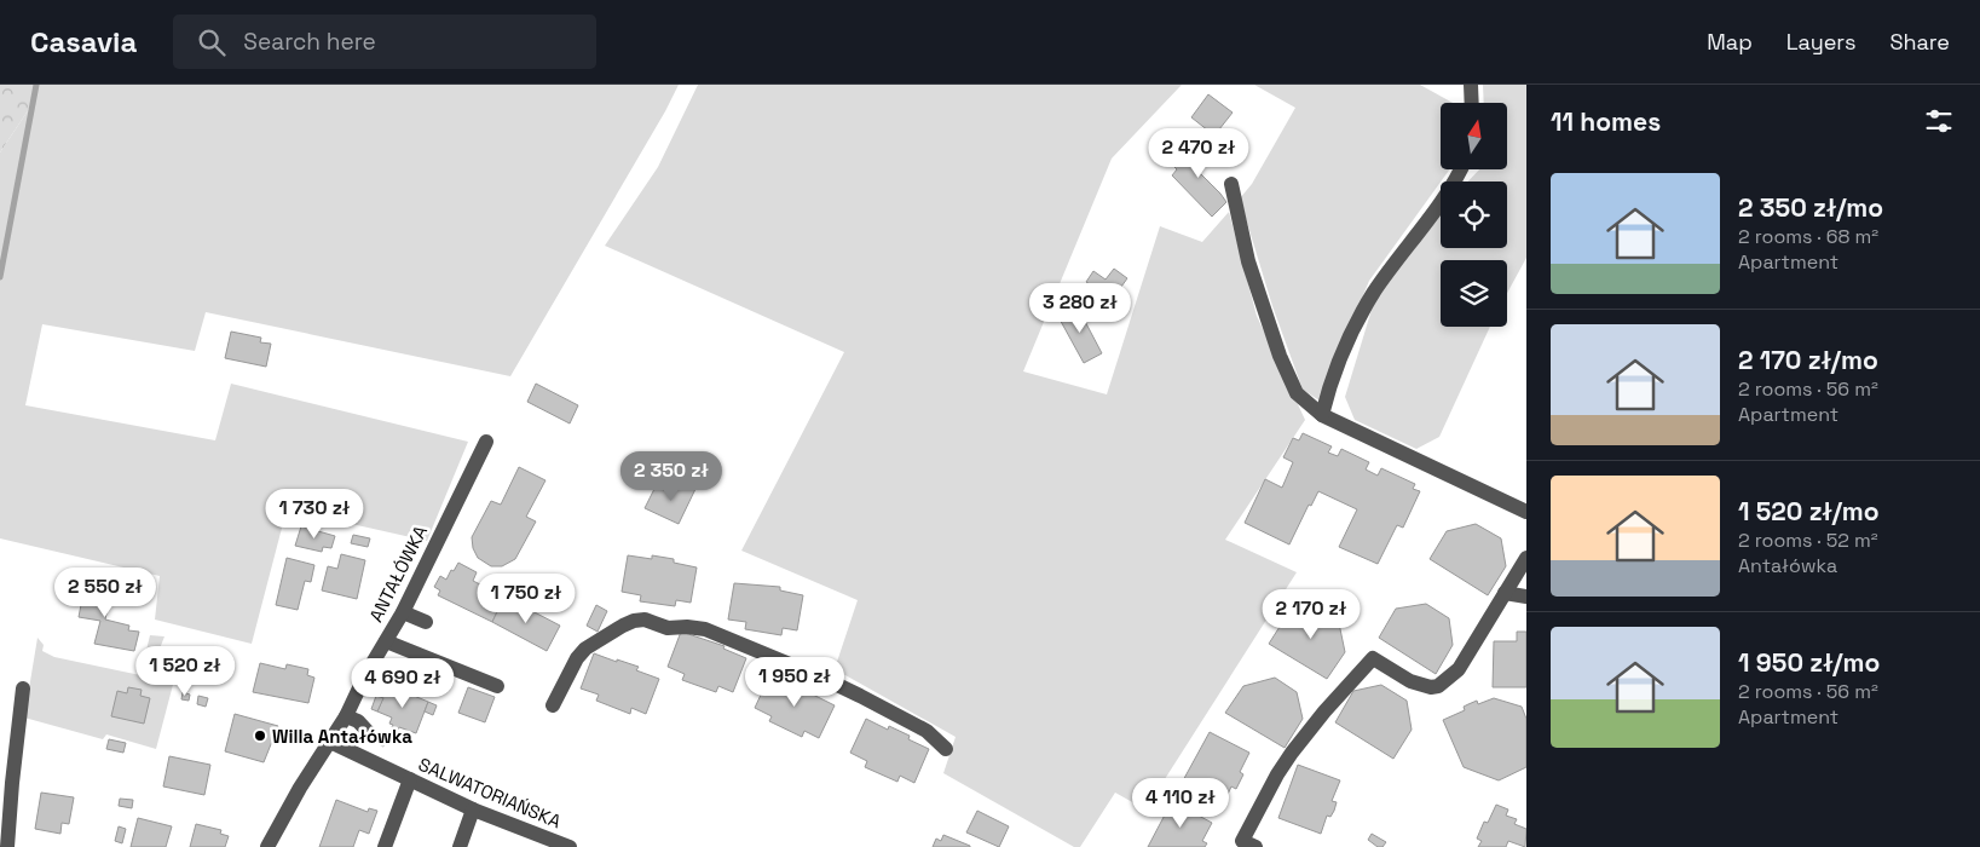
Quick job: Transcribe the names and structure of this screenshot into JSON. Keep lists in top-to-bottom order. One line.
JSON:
{"streets":{"street":["ANTAŁÓWKA","SALWATORIAŃSKA"]},"crossings":[["ANTAŁÓWKA","SALWATORIAŃSKA"]],"places":["Willa Antałówka"],"north":"top","page":{"header":"Casavia","search":"Search here","nav":["Map","Layers","Share"],"heading":"11 homes","price":["2 470 zł","3 280 zł","2 350 zł","1 730 zł","2 550 zł","1 750 zł","2 170 zł","1 520 zł","1 950 zł","4 690 zł","4 110 zł"],"list":[{"name":"2 350 zł/mo","note":"2 rooms · 68 m² · Apartment"},{"name":"2 170 zł/mo","note":"2 rooms · 56 m² · Apartment"},{"name":"1 520 zł/mo","note":"2 rooms · 52 m² · Antałówka"},{"name":"1 950 zł/mo","note":"2 rooms · 56 m² · Apartment"}]}}
